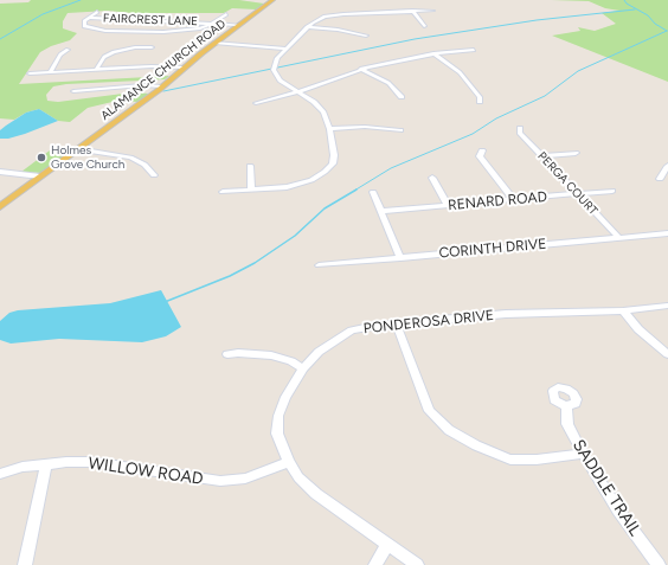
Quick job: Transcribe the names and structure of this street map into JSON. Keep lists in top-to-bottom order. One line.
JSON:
{"streets":{"main road":["ALAMANCE CHURCH ROAD"],"street":["FAIRCREST LANE","PERGA COURT","RENARD ROAD","CORINTH DRIVE","PONDEROSA DRIVE","WILLOW ROAD","SADDLE TRAIL"]},"crossings":[["FAIRCREST LANE","ALAMANCE CHURCH ROAD"],["PERGA COURT","RENARD ROAD"],["PERGA COURT","CORINTH DRIVE"],["PONDEROSA DRIVE","WILLOW ROAD"]],"places":["Holmes Grove Church"]}
